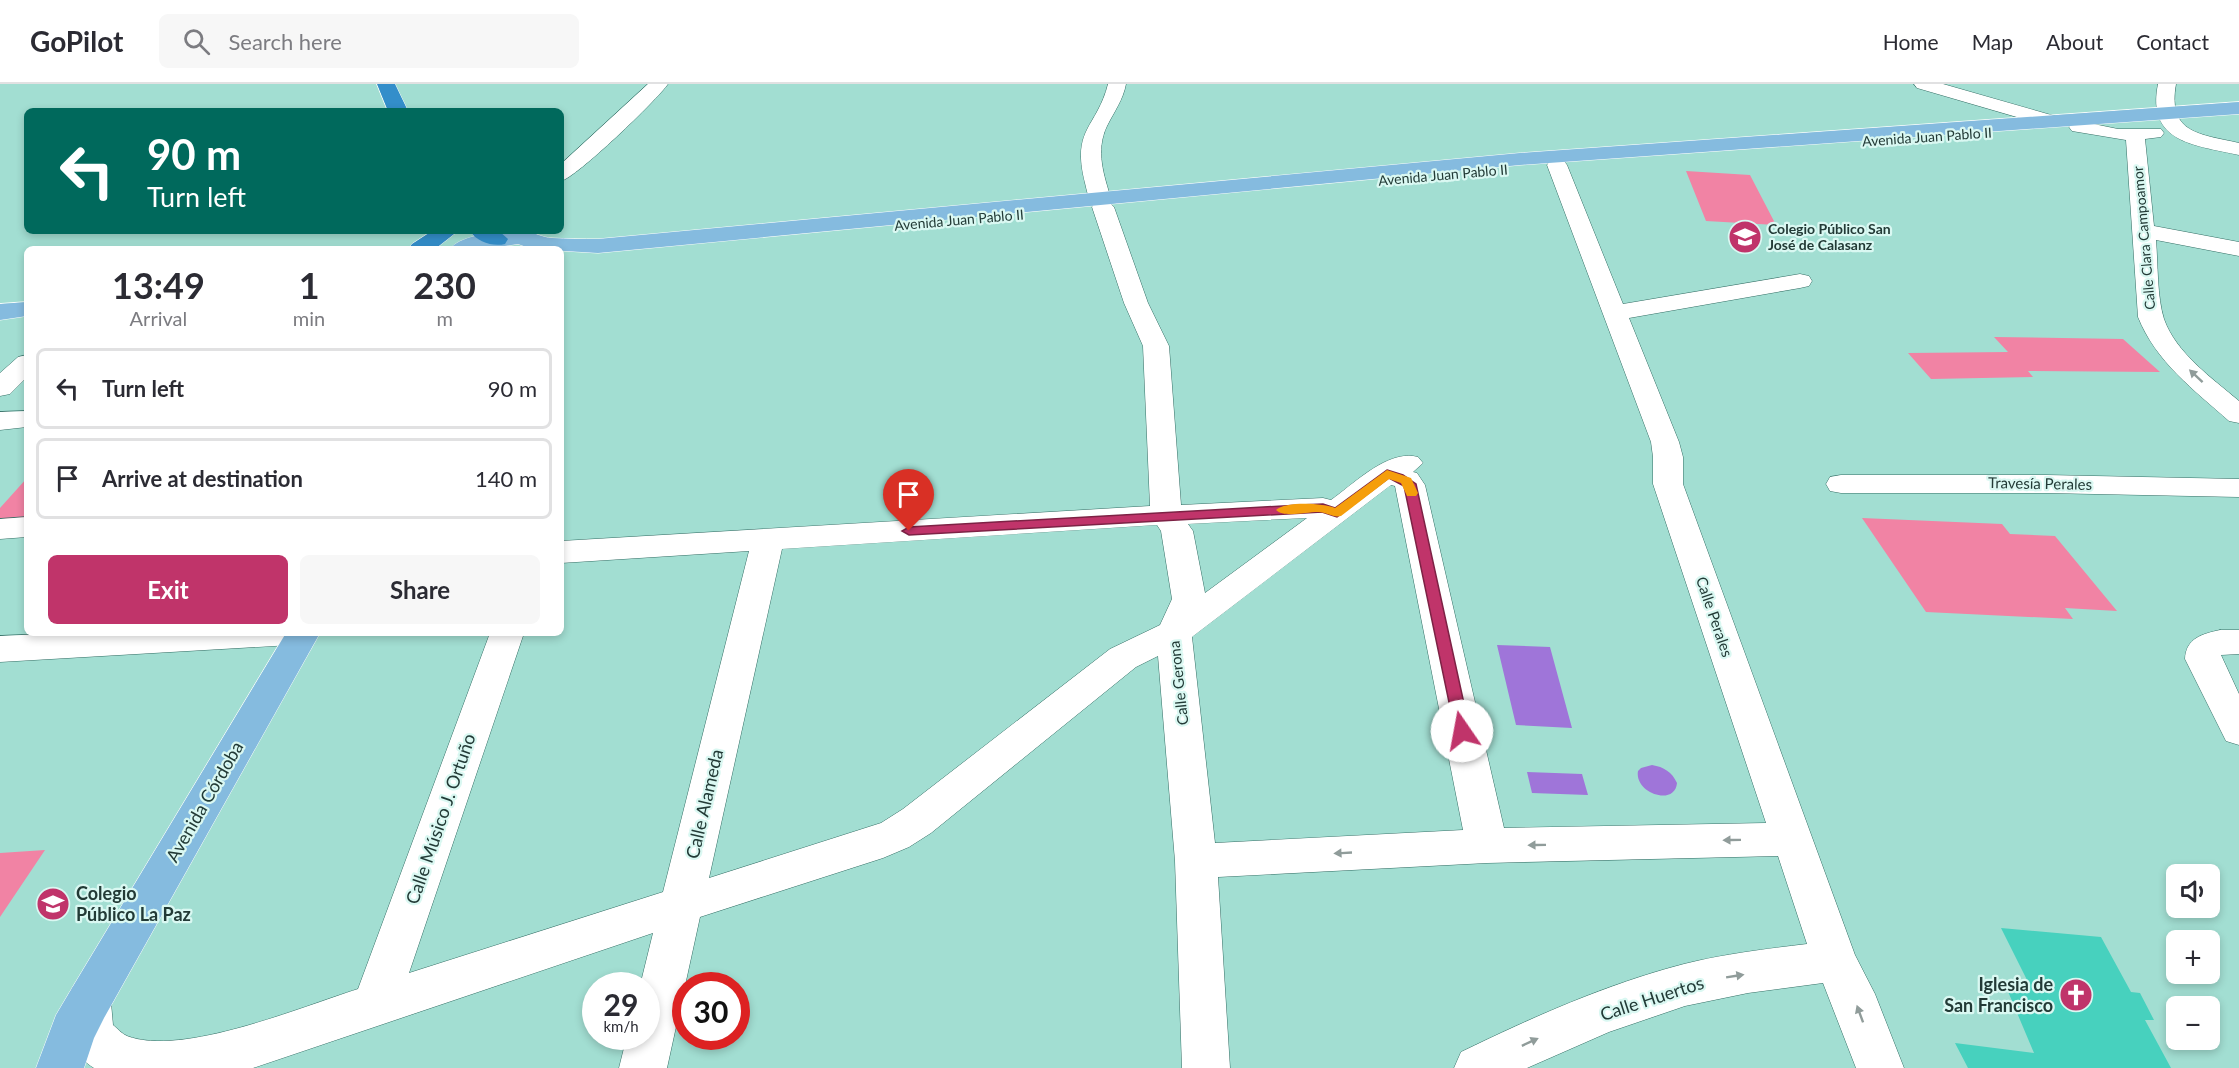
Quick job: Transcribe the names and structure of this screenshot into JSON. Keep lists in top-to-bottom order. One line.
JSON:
{"streets":{"main road":["Avenida Juan Pablo II","Avenida Córdoba"],"street":["Calle Clara Campoamor","Travesía Perales","Calle Perales","Calle Gerona","Calle Alameda","Calle Músico J. Ortuño","Calle Huertos"]},"crossings":[["Avenida Juan Pablo II","Calle Perales"],["Avenida Juan Pablo II","Calle Gerona"],["Calle Perales","Calle Huertos"]],"one_way":["Calle Clara Campoamor"],"places":{"school or university":["Colegio Público San José de Calasanz","Colegio Público La Paz"],"church":["Iglesia de San Francisco"]},"page":{"header":"GoPilot","search":"Search here","nav":["Home","Map","About","Contact"],"turn":["90 m","Turn left"],"eta":["13:49","Arrival","1","min","230","m"],"list":[{"name":"Turn left","value":"90 m"},{"name":"Arrive at destination","value":"140 m"}],"buttons":["Exit","Share"],"map_buttons":["+","−"],"speed":"29 km/h","limit":"30"}}
